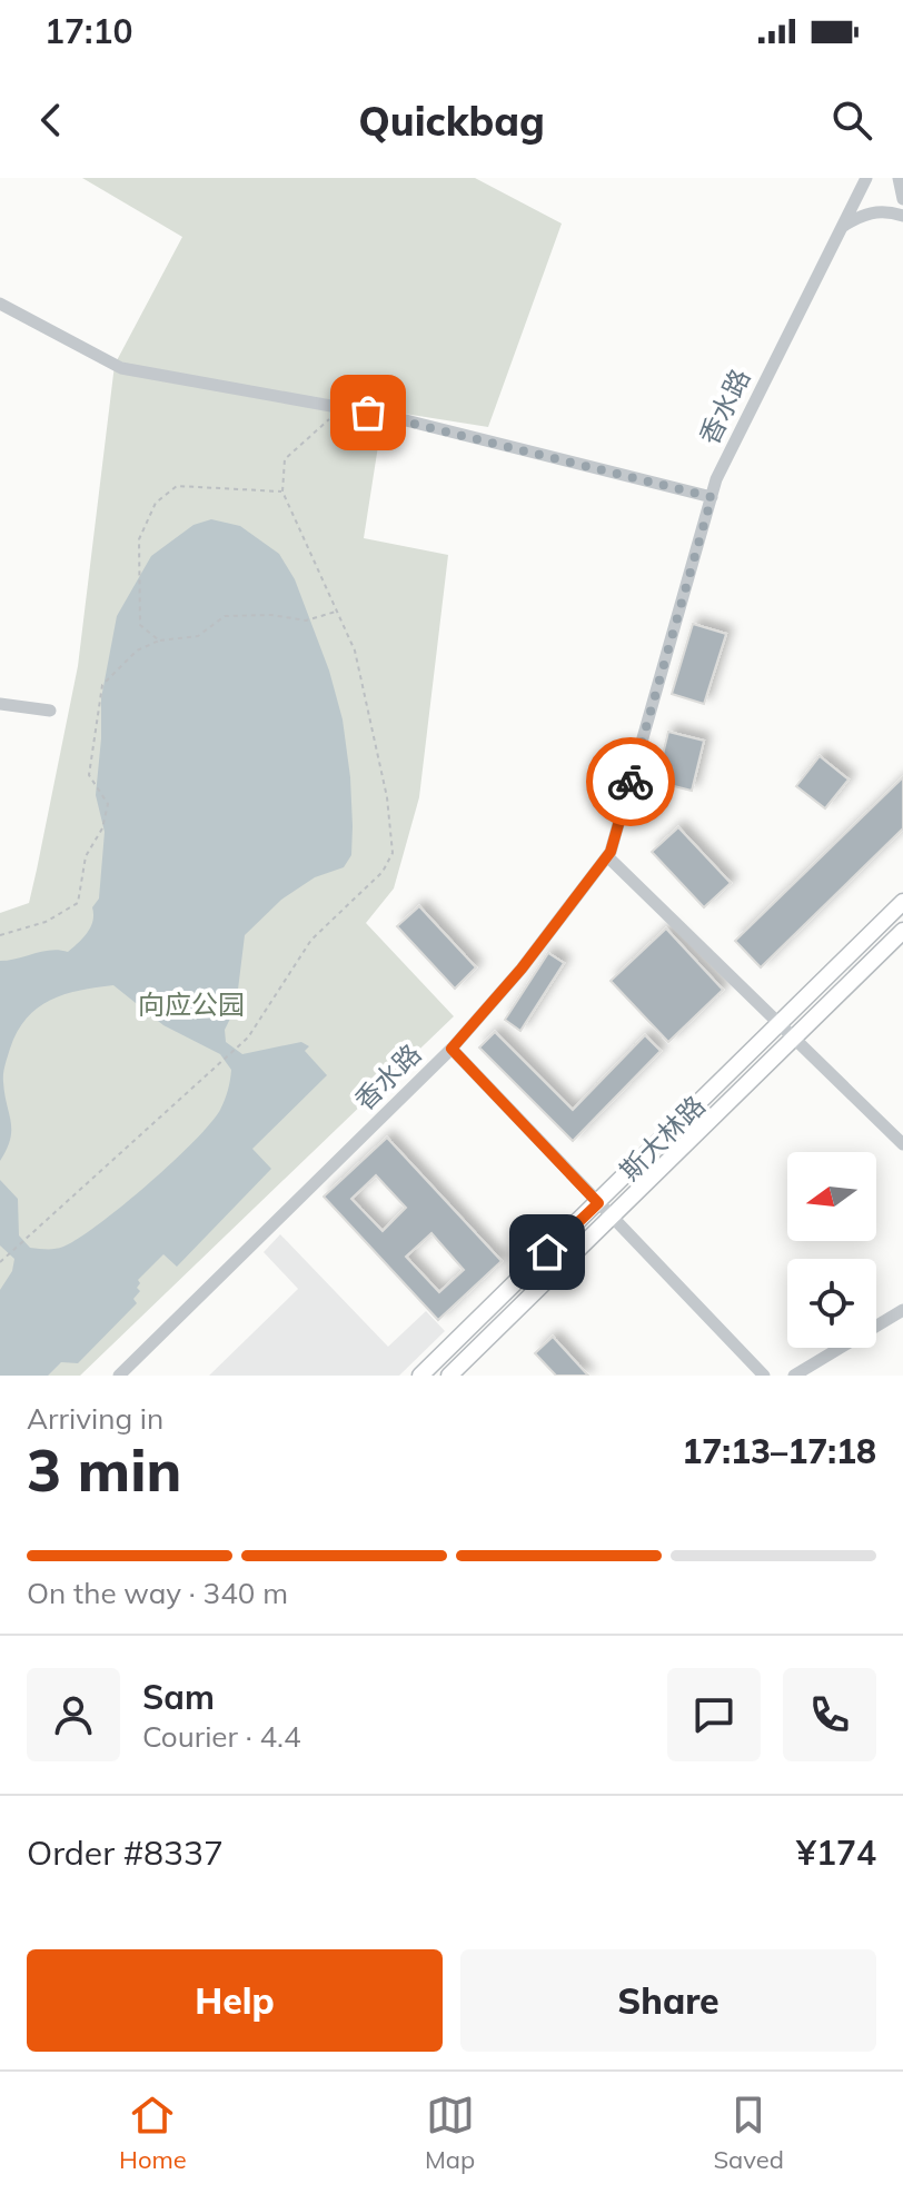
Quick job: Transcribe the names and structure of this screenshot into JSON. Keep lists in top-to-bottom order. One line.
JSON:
{"streets":{"main road":["斯大林路"],"street":["香水路"]},"parks":["向应公园"],"north":"left","page":{"status":"17:10","header":"Quickbag","heading":["3 min","Arriving in","17:13–17:18"],"panel":["Sam","Courier · 4.4","Order #8337","¥174"],"bar":"On the way · 340 m","buttons":["Help","Share"],"tabs":["Home","Map","Saved"]}}
